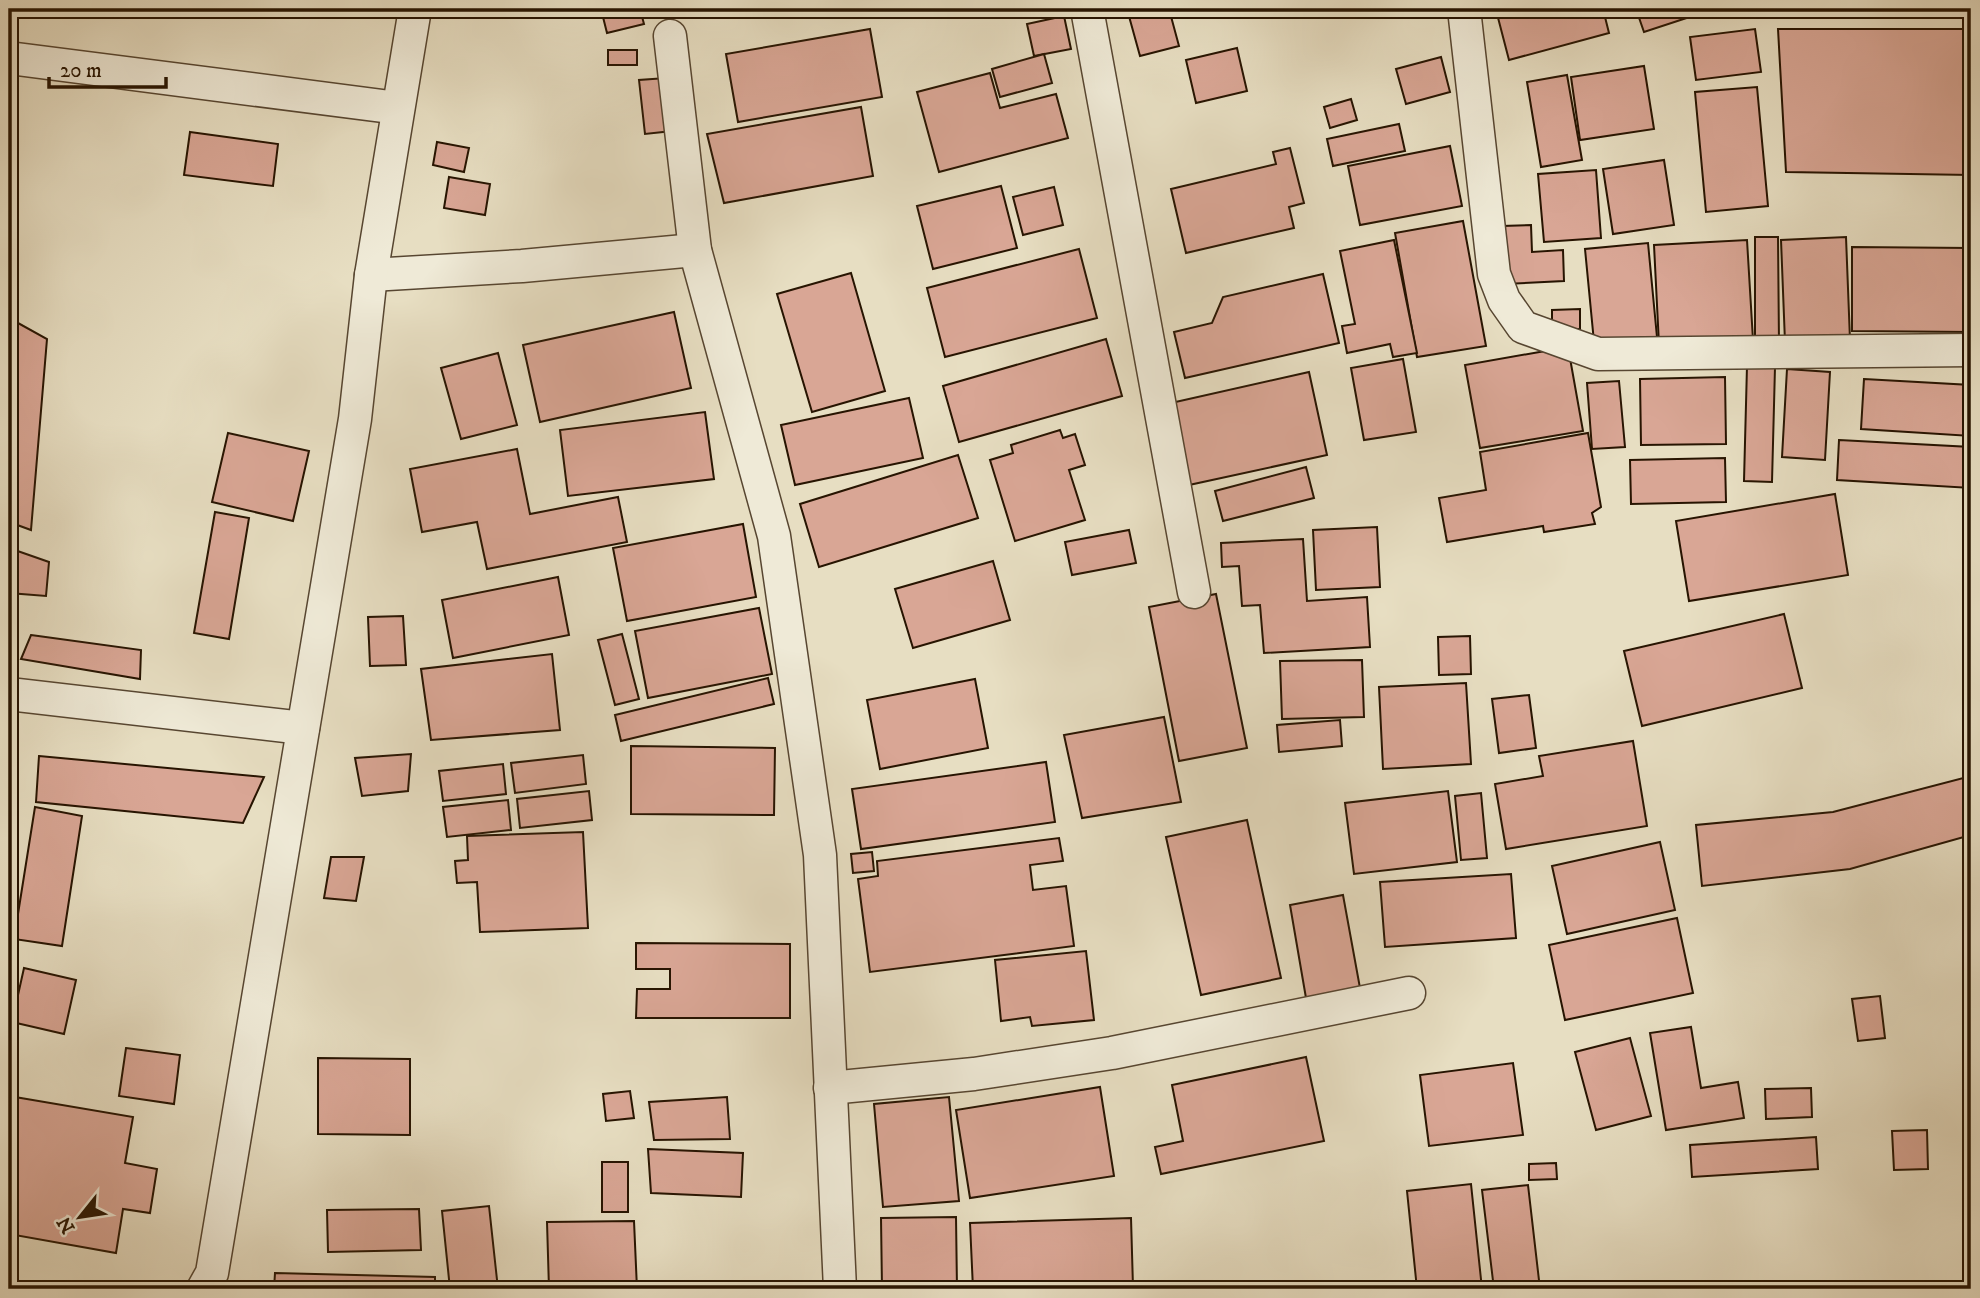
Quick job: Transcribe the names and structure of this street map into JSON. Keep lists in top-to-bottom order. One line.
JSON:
{"scale_bar":"20 m","north":"bottom left"}
